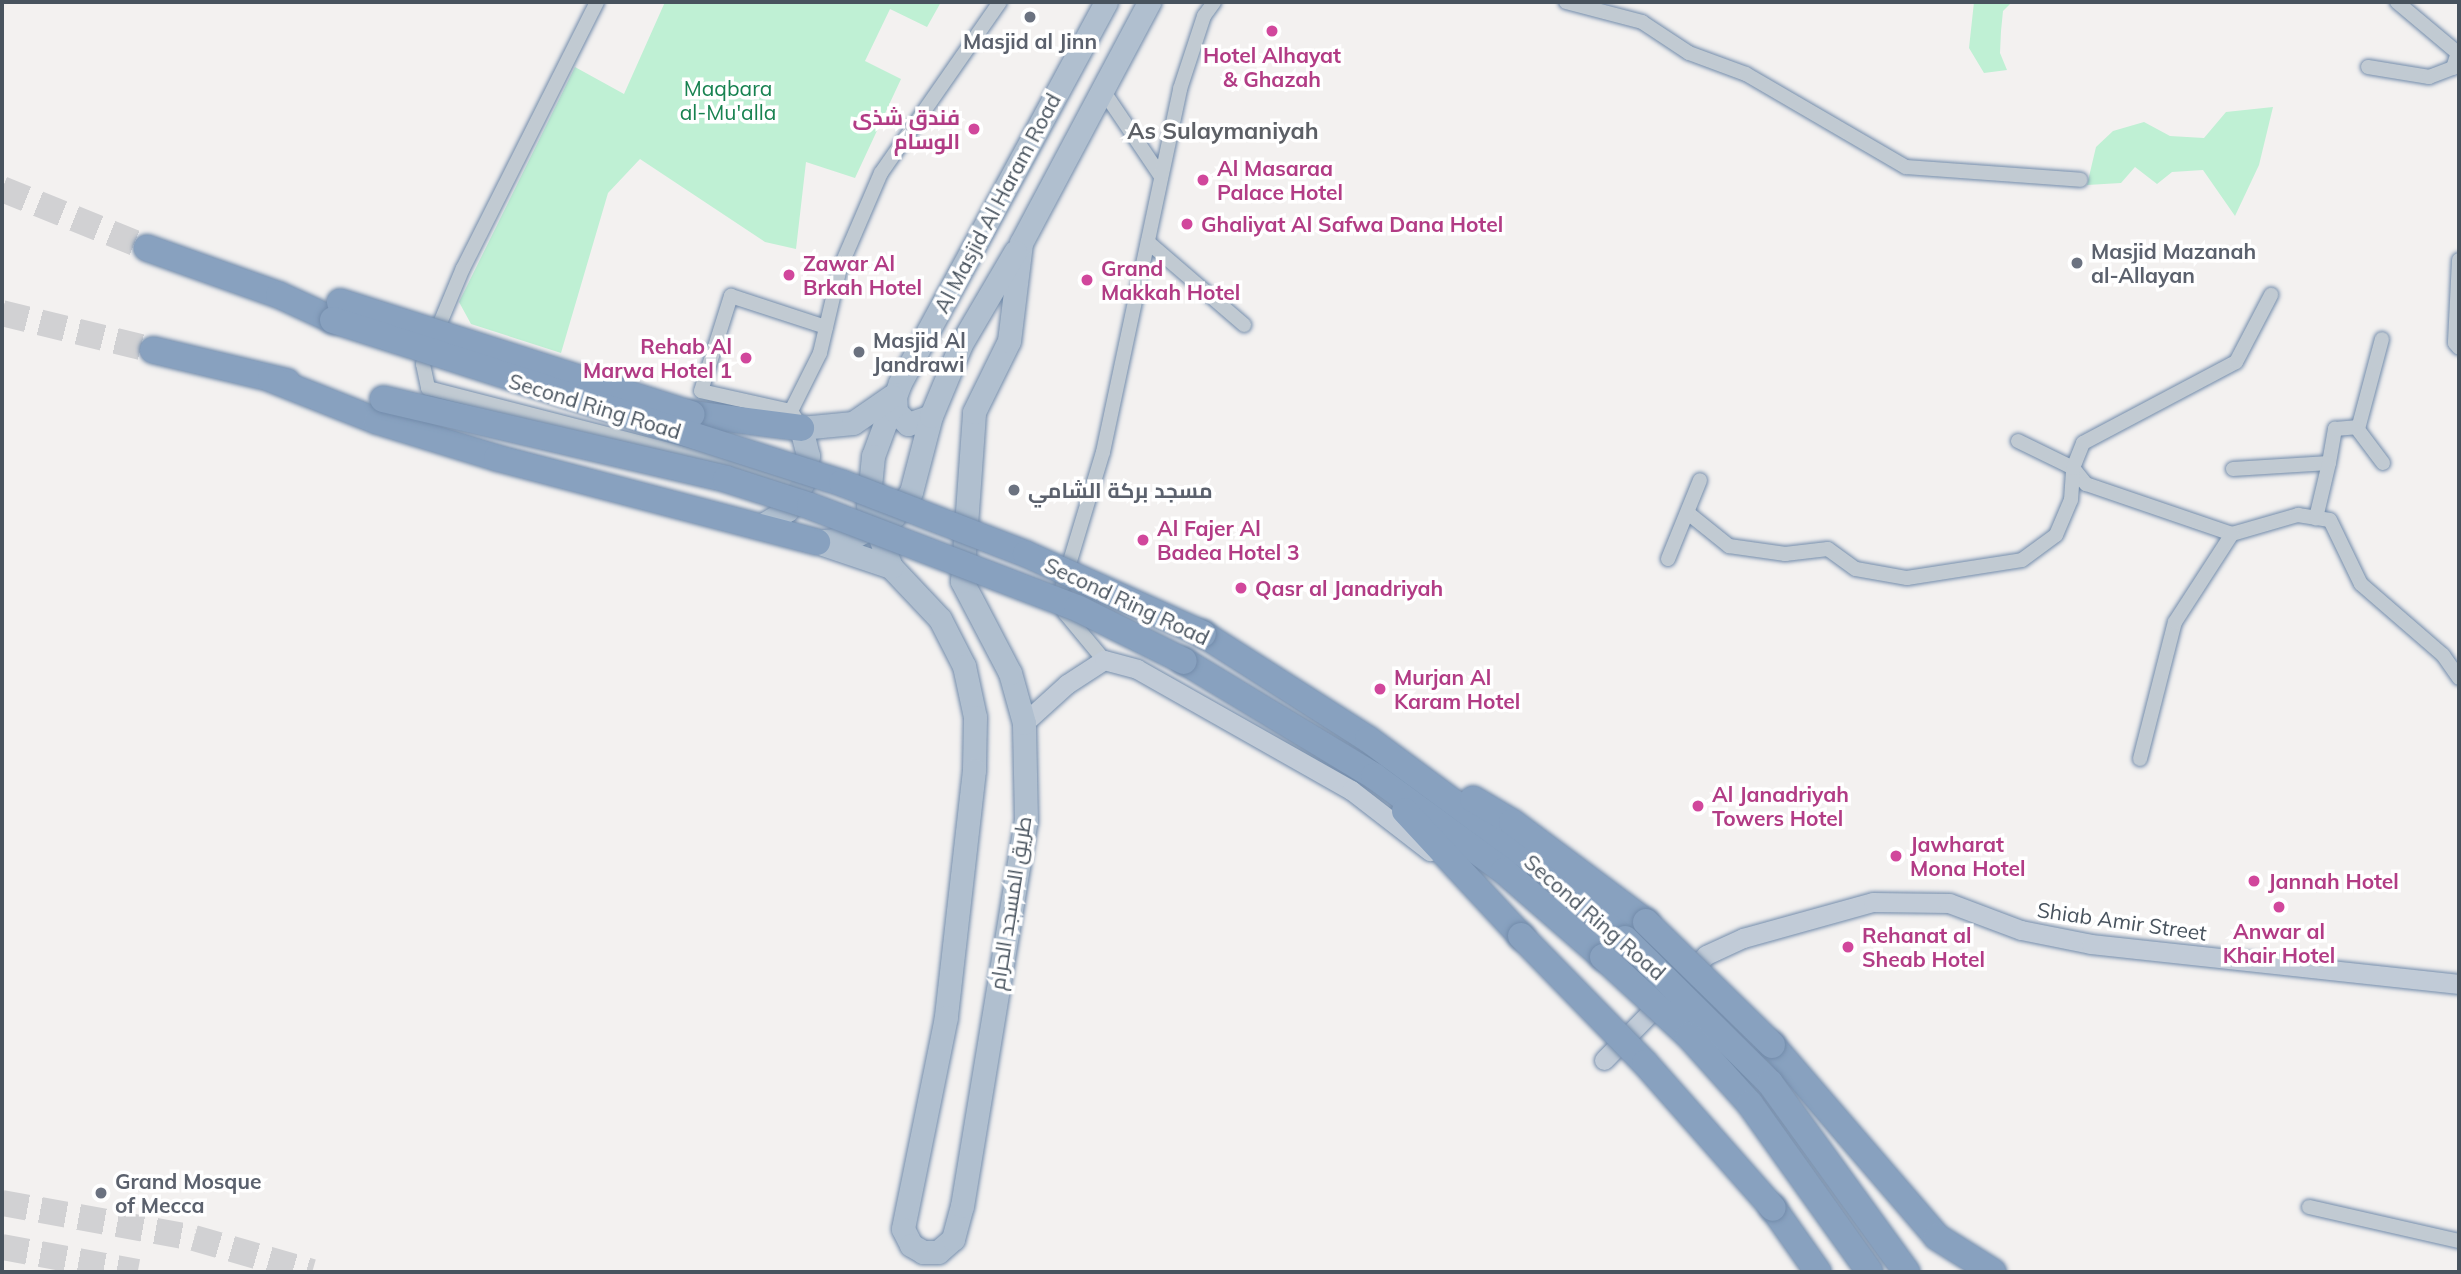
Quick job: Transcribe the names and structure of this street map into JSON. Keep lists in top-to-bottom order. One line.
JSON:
{"streets":{"highway":["Second Ring Road"],"main road":["Al Masjid Al Haram Road","طريق المسجد الحرام"],"street":["Shiab Amir Street"]},"crossings":[["Al Masjid Al Haram Road","طريق المسجد الحرام"]],"districts":["As Sulaymaniyah"],"parks":["Maqbara al-Mu'alla"],"places":["Masjid al Jinn","Hotel Alhayat & Ghazah","فندق شذى الوسام","Al Masaraa Palace Hotel","Ghaliyat Al Safwa Dana Hotel","Masjid Mazanah al-Allayan","Zawar Al Brkah Hotel","Grand Makkah Hotel","Masjid Al Jandrawi","Rehab Al Marwa Hotel 1","مسجد بركة الشامي","Al Fajer Al Badea Hotel 3","Qasr al Janadriyah","Murjan Al Karam Hotel","Al Janadriyah Towers Hotel","Jawharat Mona Hotel","Jannah Hotel","Anwar al Khair Hotel","Rehanat al Sheab Hotel","Grand Mosque of Mecca"]}
